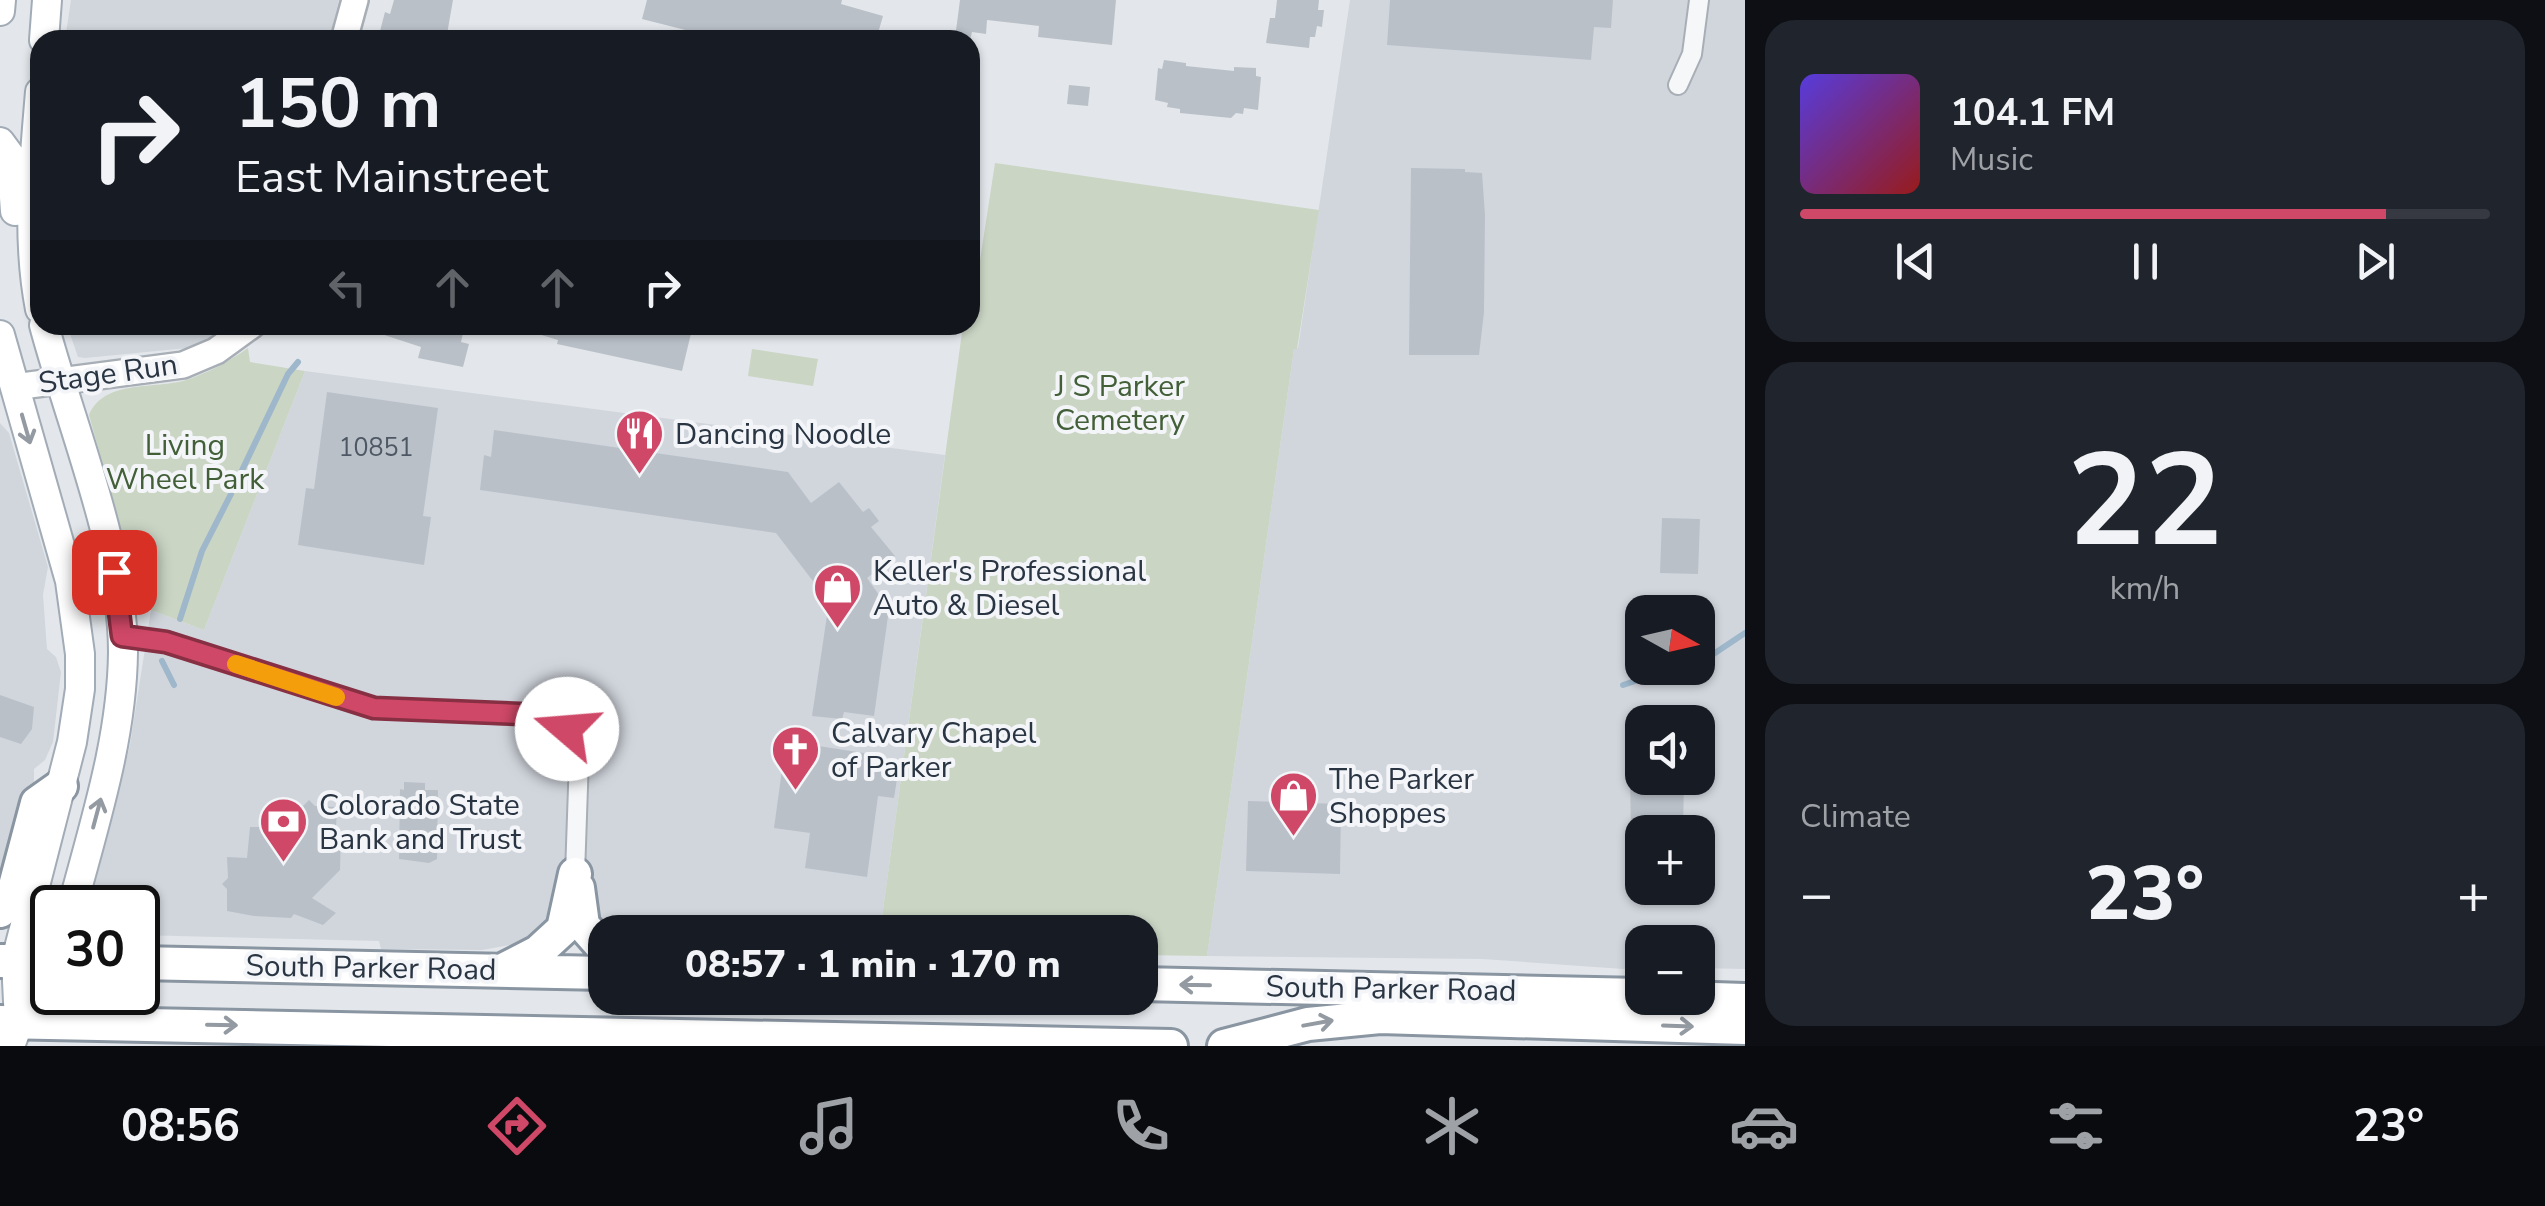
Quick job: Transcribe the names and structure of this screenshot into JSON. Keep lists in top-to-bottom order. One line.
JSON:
{"streets":{"highway":["South Parker Road"],"street":["Stage Run"]},"parks":["J S Parker Cemetery","Living Wheel Park"],"places":{"restaurant":["Dancing Noodle"],"shop":["Keller's Professional Auto & Diesel","The Parker Shoppes"],"church":["Calvary Chapel of Parker"],"bank":["Colorado State Bank and Trust"]},"house_numbers":["10851"],"north":"right","page":{"turn":["150 m","East Mainstreet"],"song":["104.1 FM","Music"],"tile":[["22","km/h"],"Climate"],"map_buttons":["+","−"],"heat":["−","23°","+"],"limit":"30","trip":"08:57 · 1 min · 170 m","tabs":["08:56","23°"]}}
